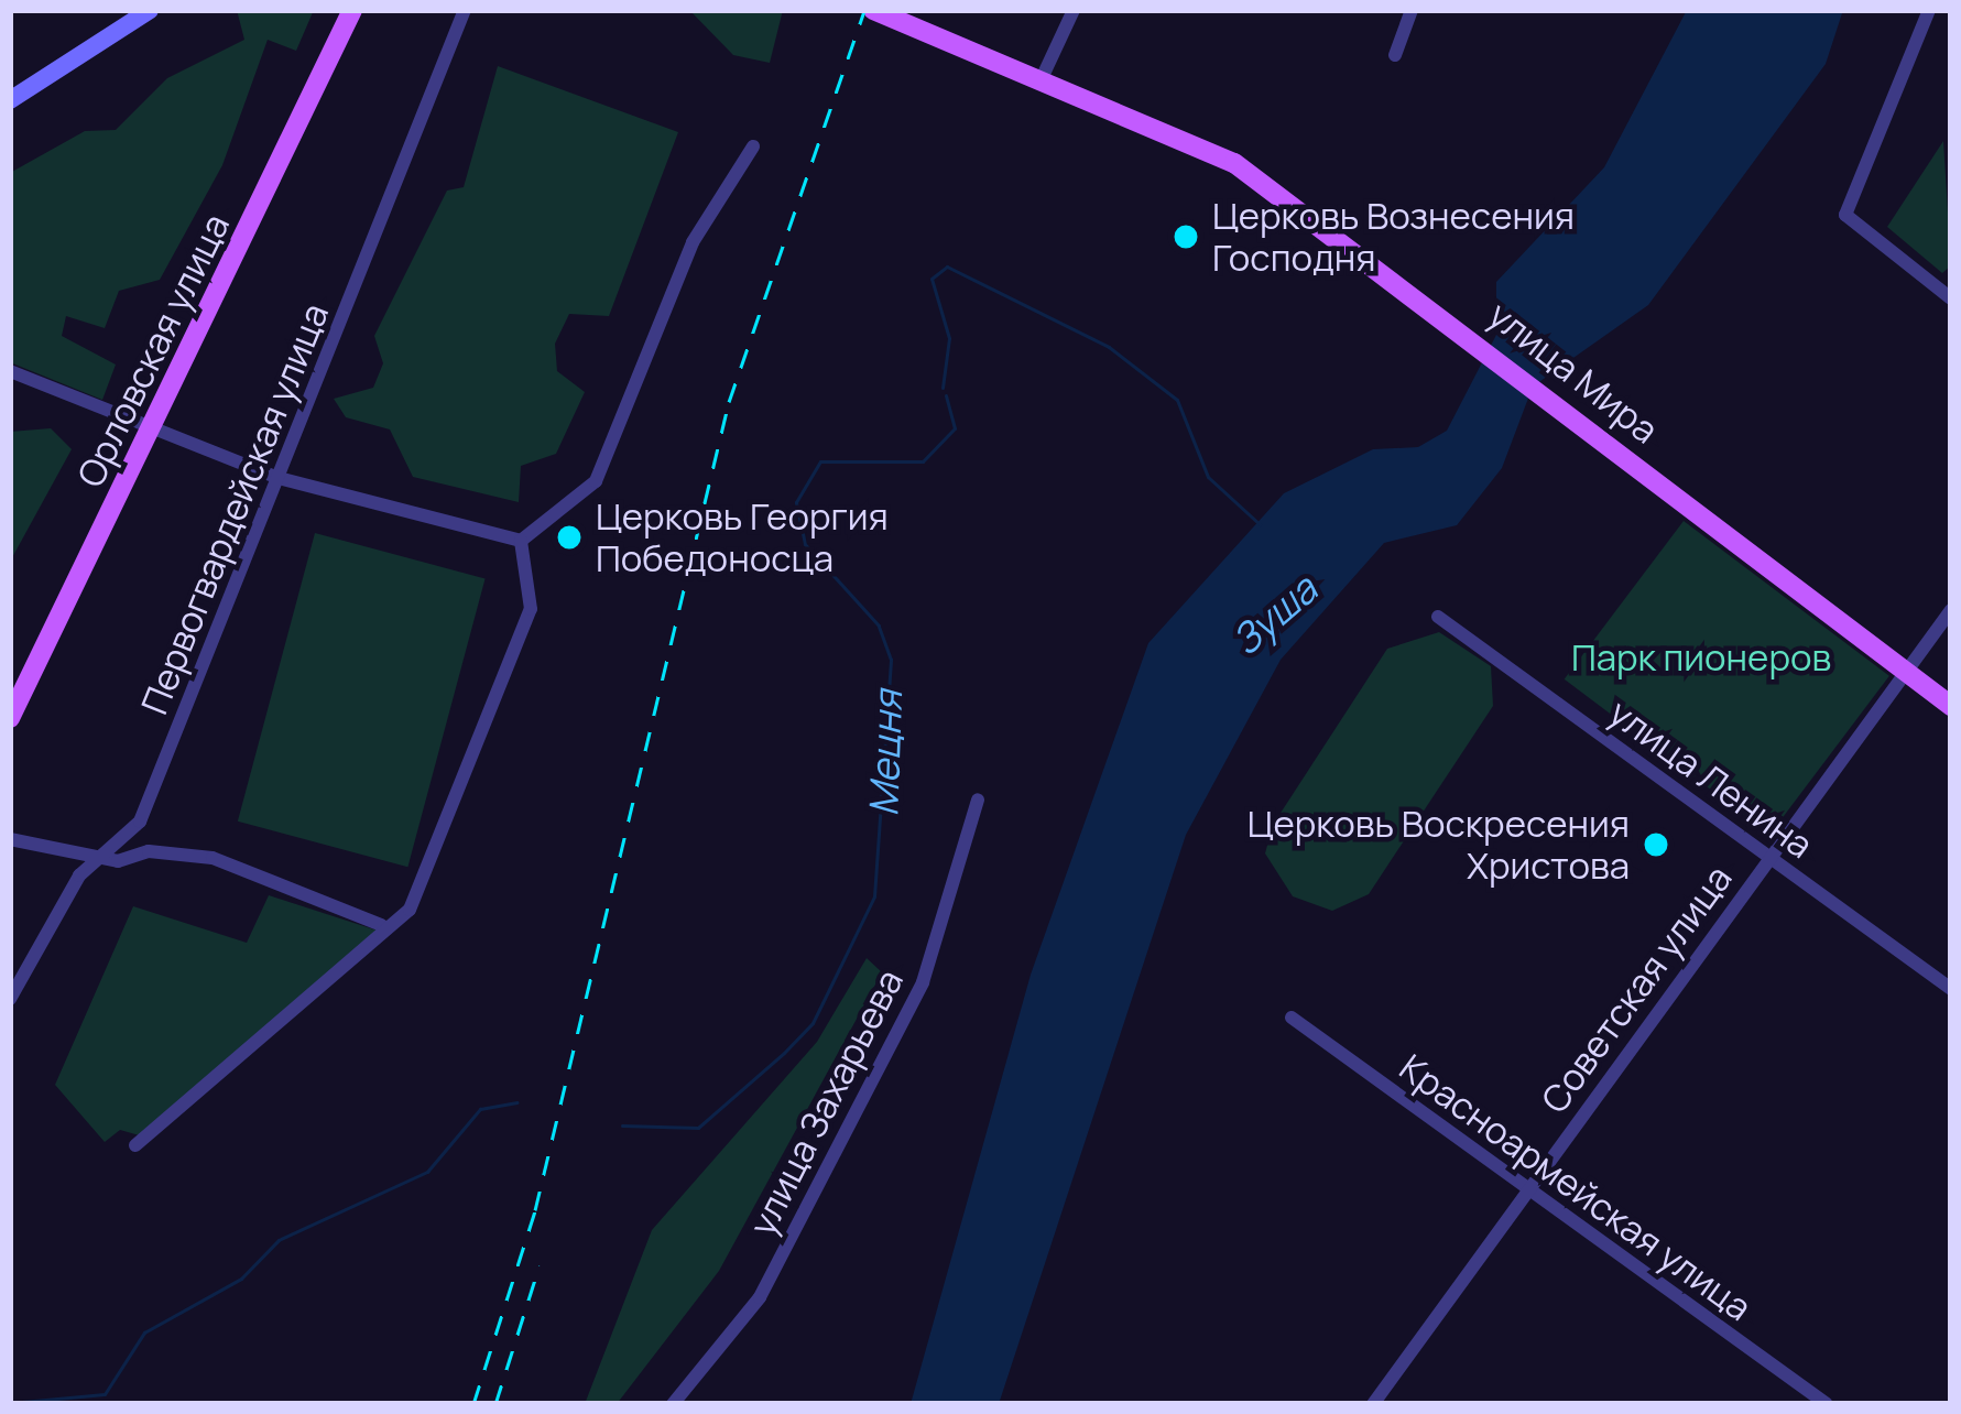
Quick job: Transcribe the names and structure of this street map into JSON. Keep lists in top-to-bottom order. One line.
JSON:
{"streets":{"main road":["Орловская улица","улица Мира"],"street":["Первогвардейская улица","улица Ленина","Советская улица","улица Захарьева","Красноармейская улица"]},"crossings":[["улица Мира","Советская улица"],["улица Ленина","Советская улица"],["Советская улица","Красноармейская улица"]],"water":["Зуша","Мецня"],"parks":["Парк пионеров"],"places":["Церковь Вознесения Господня","Церковь Георгия Победоносца","Церковь Воскресения Христова"]}
